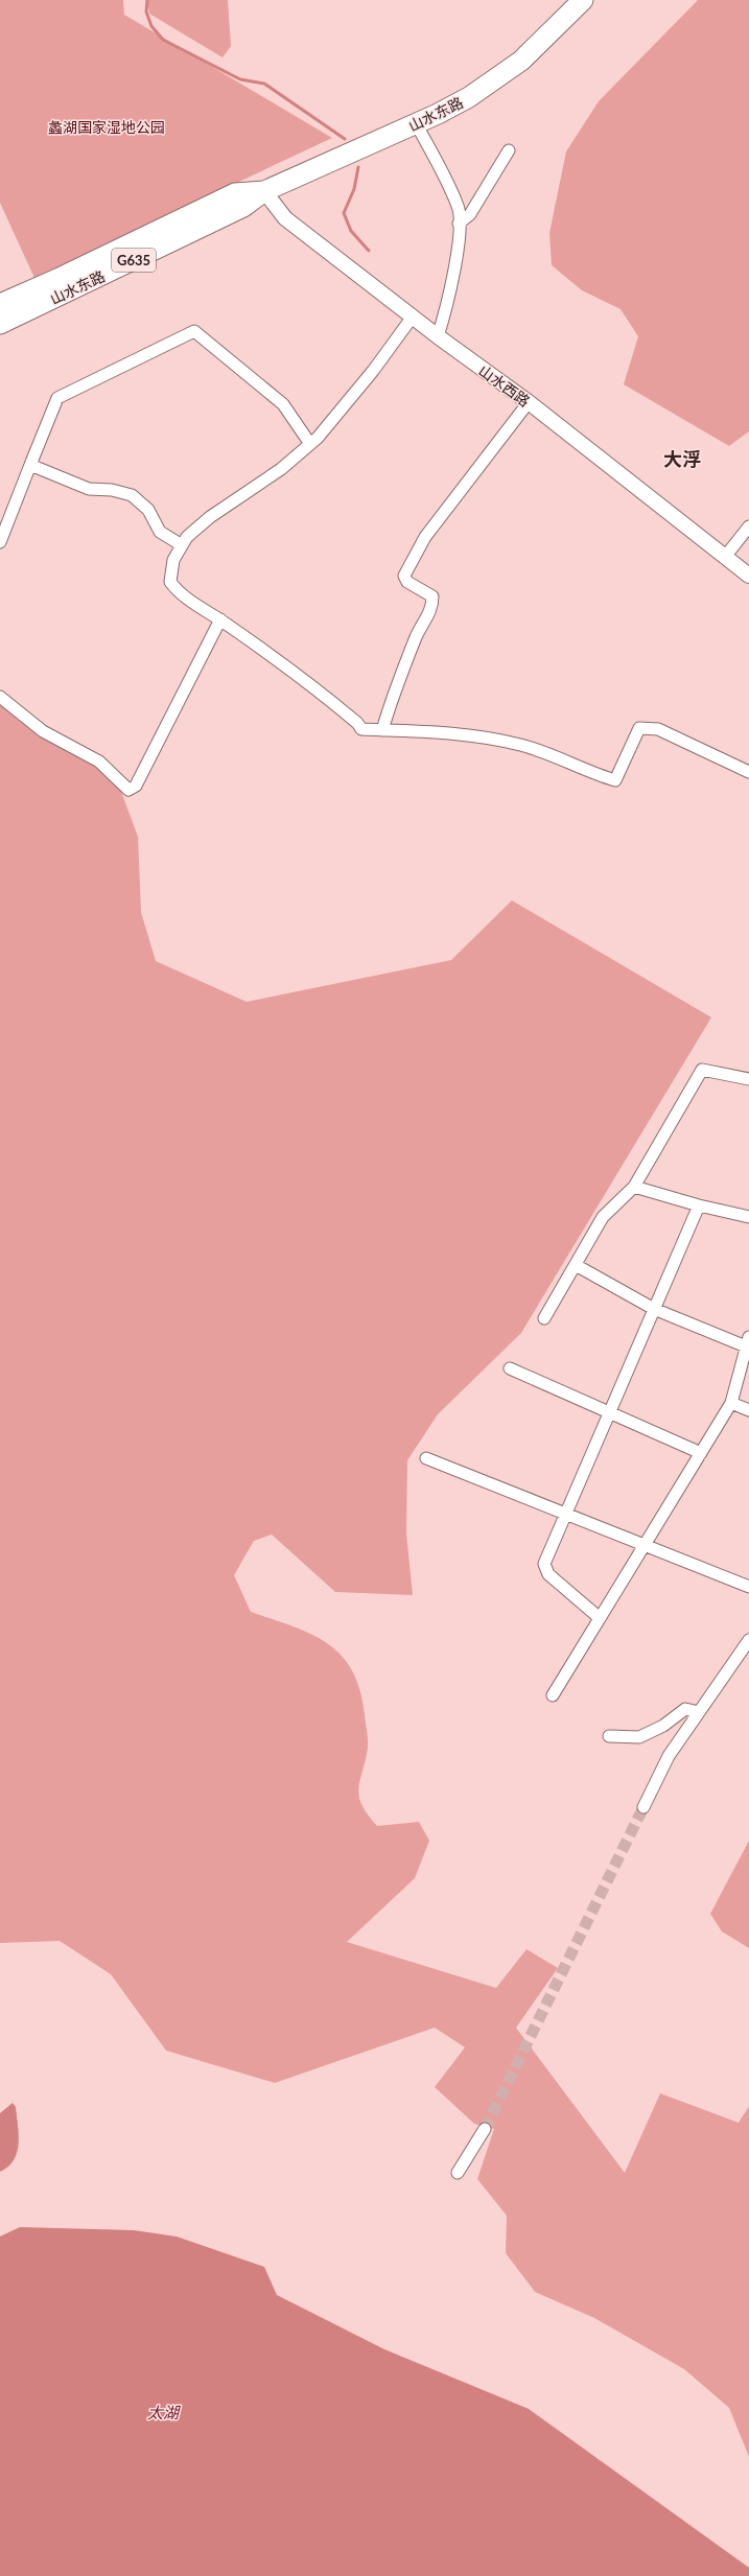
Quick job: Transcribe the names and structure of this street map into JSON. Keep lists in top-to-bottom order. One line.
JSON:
{"streets":{"highway":["山水东路","G635"],"street":["山水西路"]},"crossings":[["山水东路","山水西路"]],"districts":["大浮"],"water":["太湖"],"parks":["蠡湖国家湿地公园"]}
